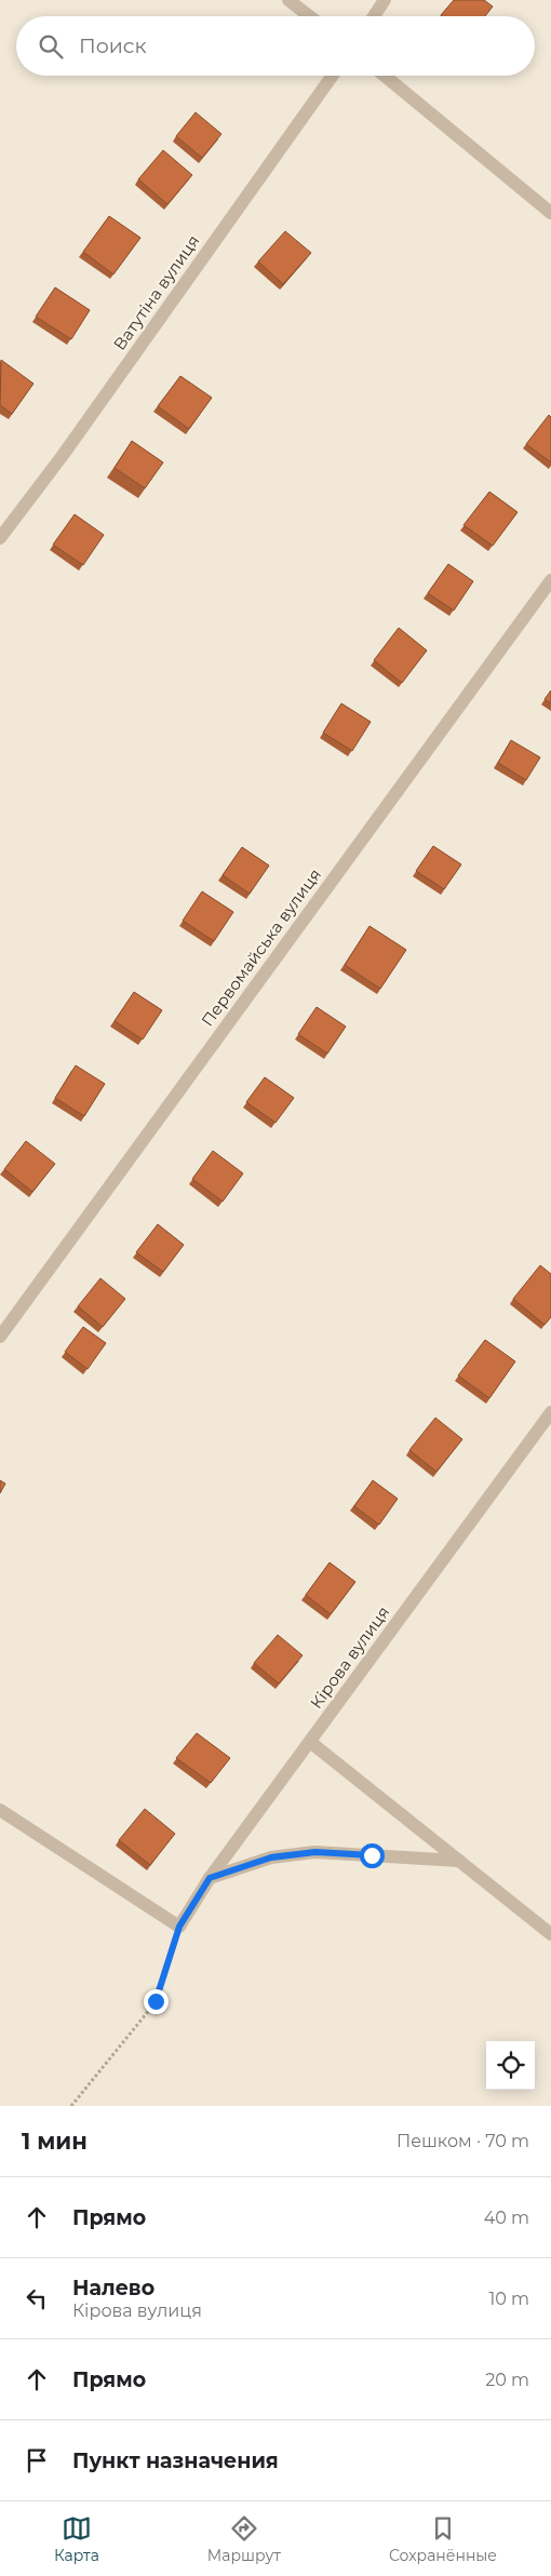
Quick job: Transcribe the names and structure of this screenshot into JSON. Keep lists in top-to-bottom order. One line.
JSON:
{"streets":{"street":["Ватутіна вулиця","Первомайська вулиця","Кірова вулиця"]},"page":{"search":"Поиск","heading":["1 мин","Пешком · 70 m"],"list":[["Прямо","40 m"],["Налево","Кірова вулиця","10 m"],["Прямо","20 m"],"Пункт назначения"],"nav":["Карта","Маршрут","Сохранённые"]}}
